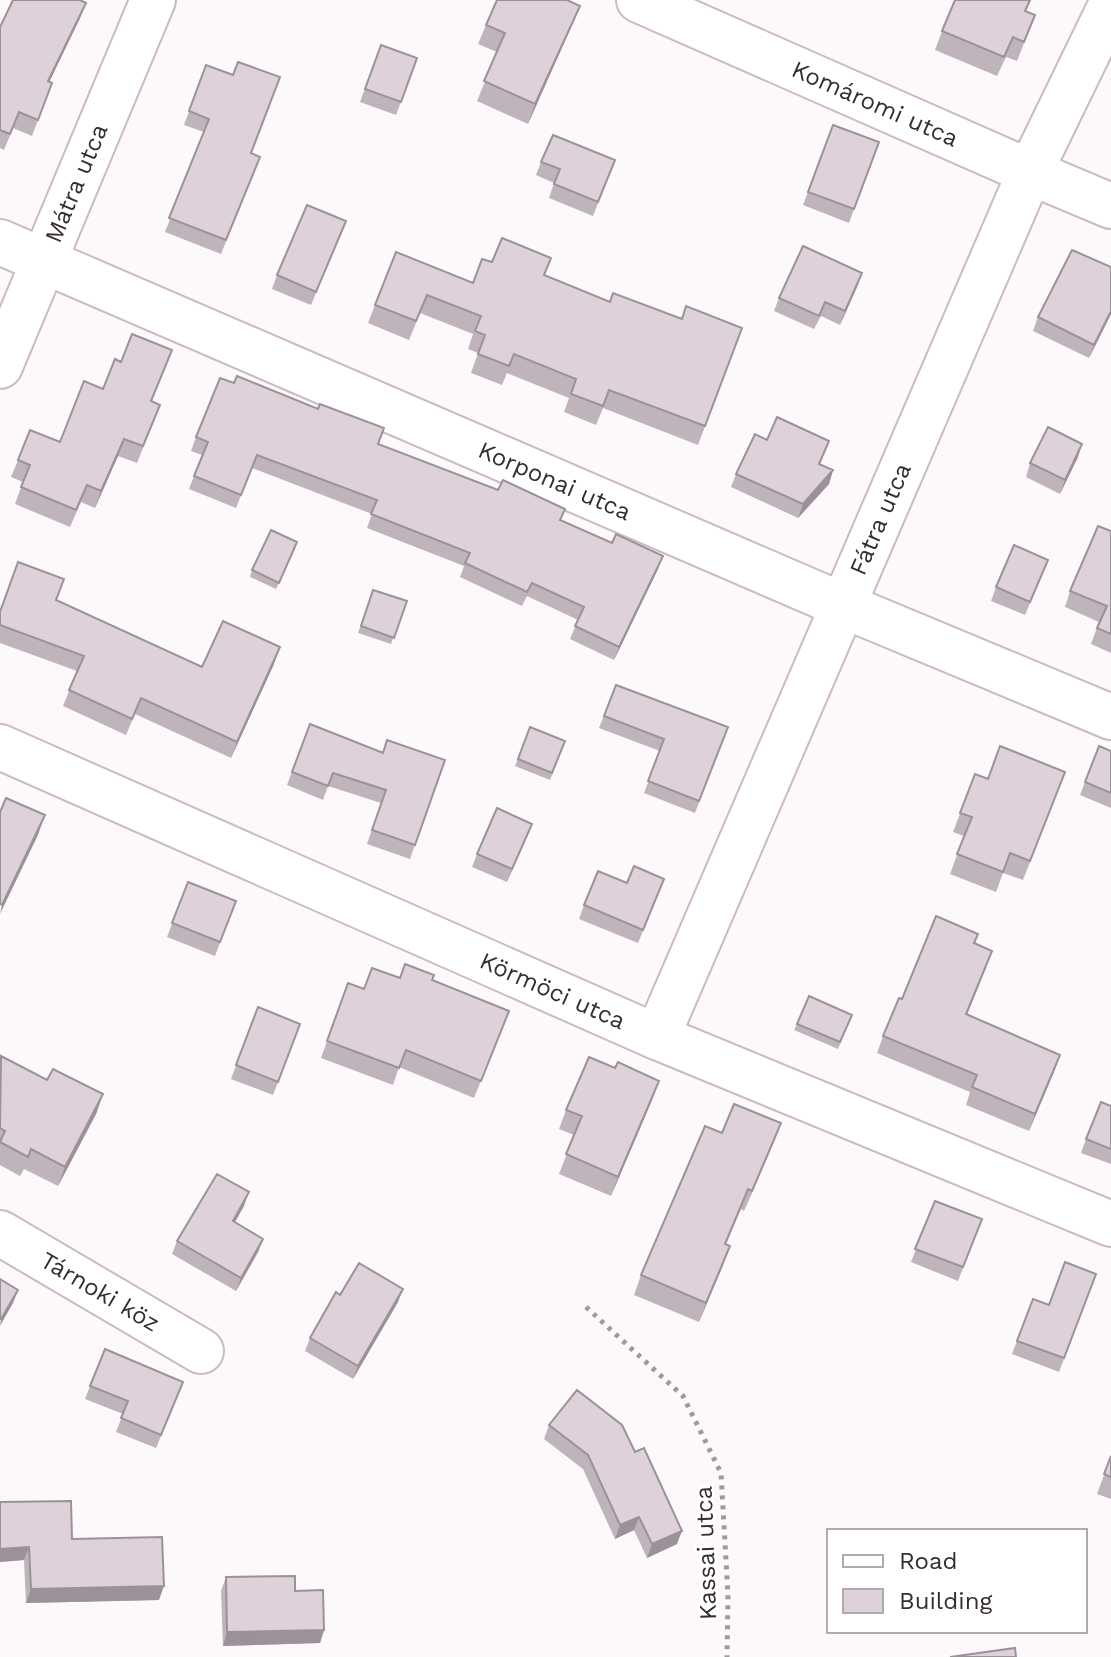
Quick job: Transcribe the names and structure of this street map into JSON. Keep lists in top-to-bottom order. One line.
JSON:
{"streets":{"street":["Komáromi utca","Mátra utca","Korponai utca","Fátra utca","Körmöci utca","Tárnoki köz"],"path":["Kassai utca"]},"crossings":[["Komáromi utca","Fátra utca"],["Mátra utca","Korponai utca"],["Korponai utca","Fátra utca"],["Fátra utca","Körmöci utca"]],"legend":["Road","Building"]}
